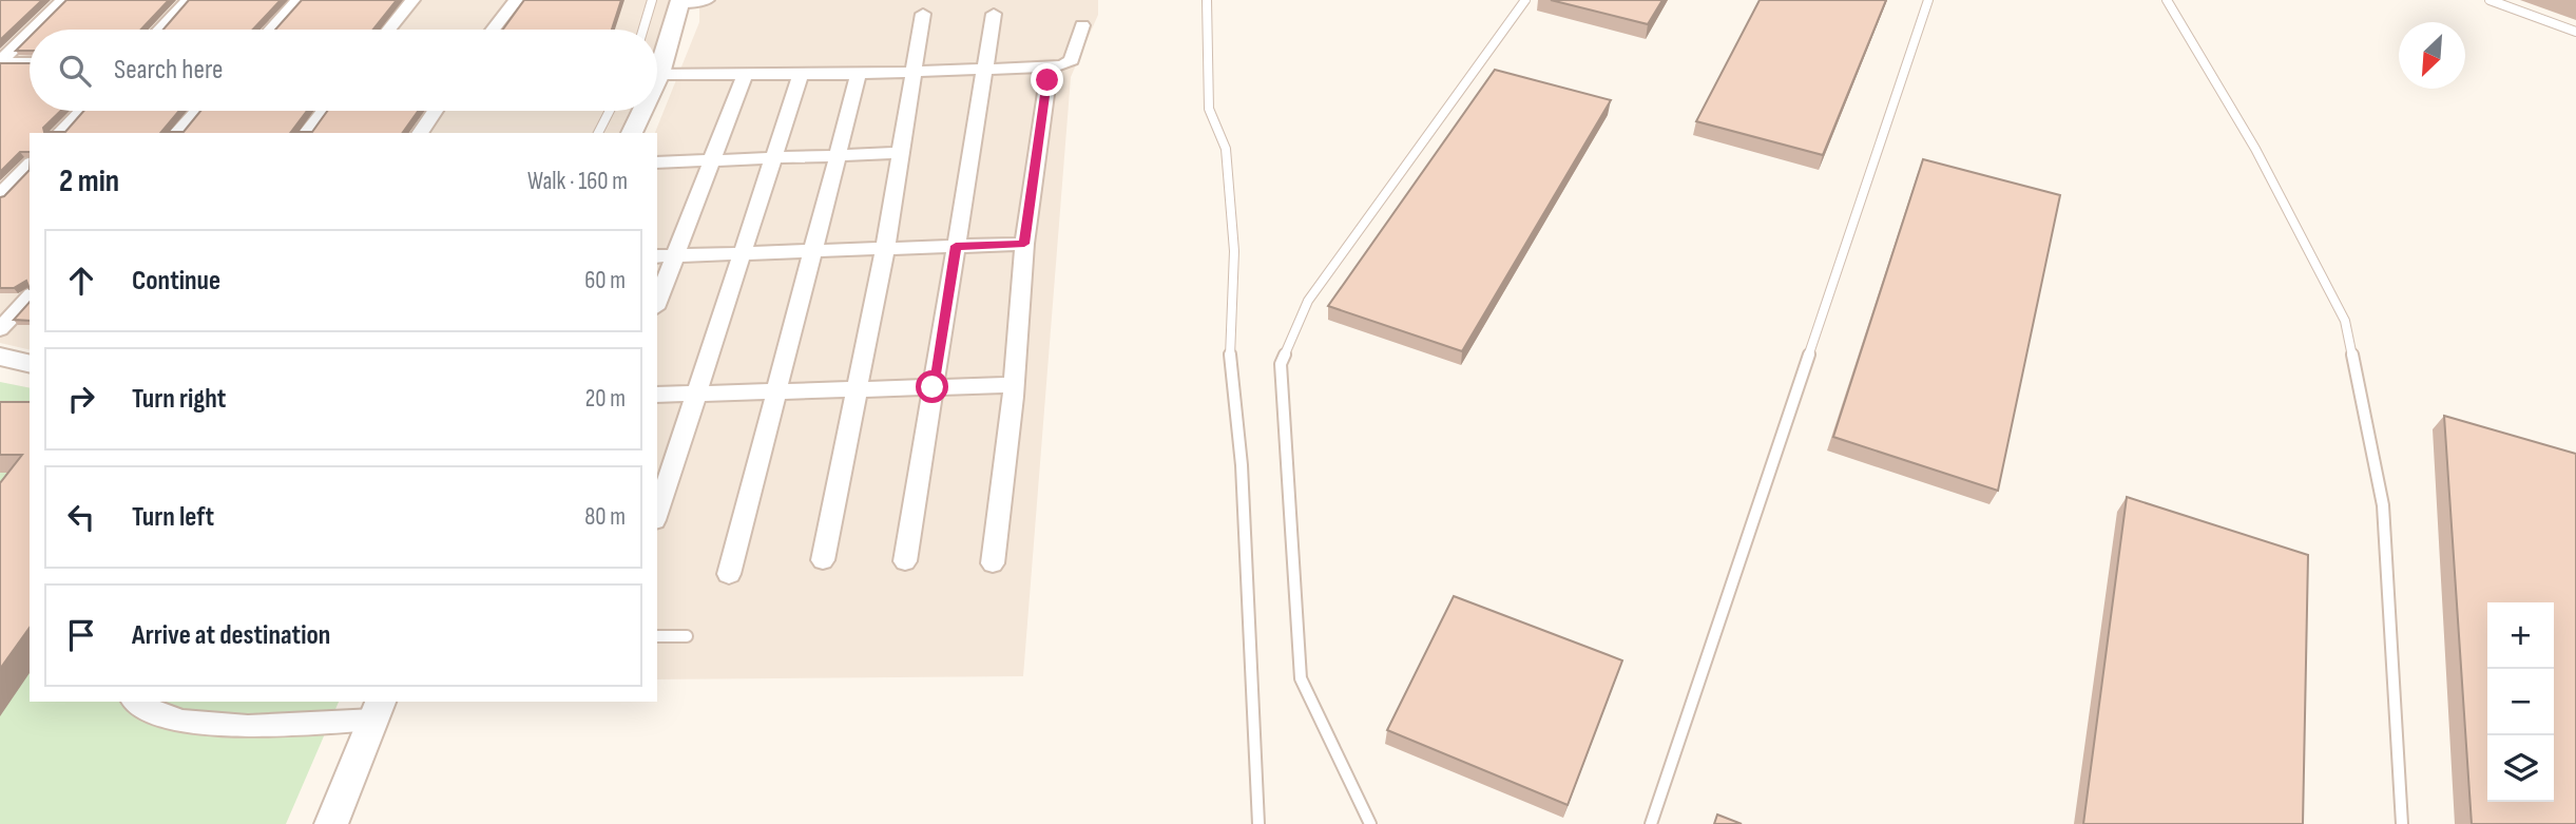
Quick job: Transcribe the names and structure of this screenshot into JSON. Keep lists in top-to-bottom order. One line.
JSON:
{"north":"bottom left","page":{"search":"Search here","heading":["2 min","Walk · 160 m"],"list":[["Continue","60 m"],["Turn right","20 m"],["Turn left","80 m"],"Arrive at destination"],"map_buttons":["+","−"]}}
